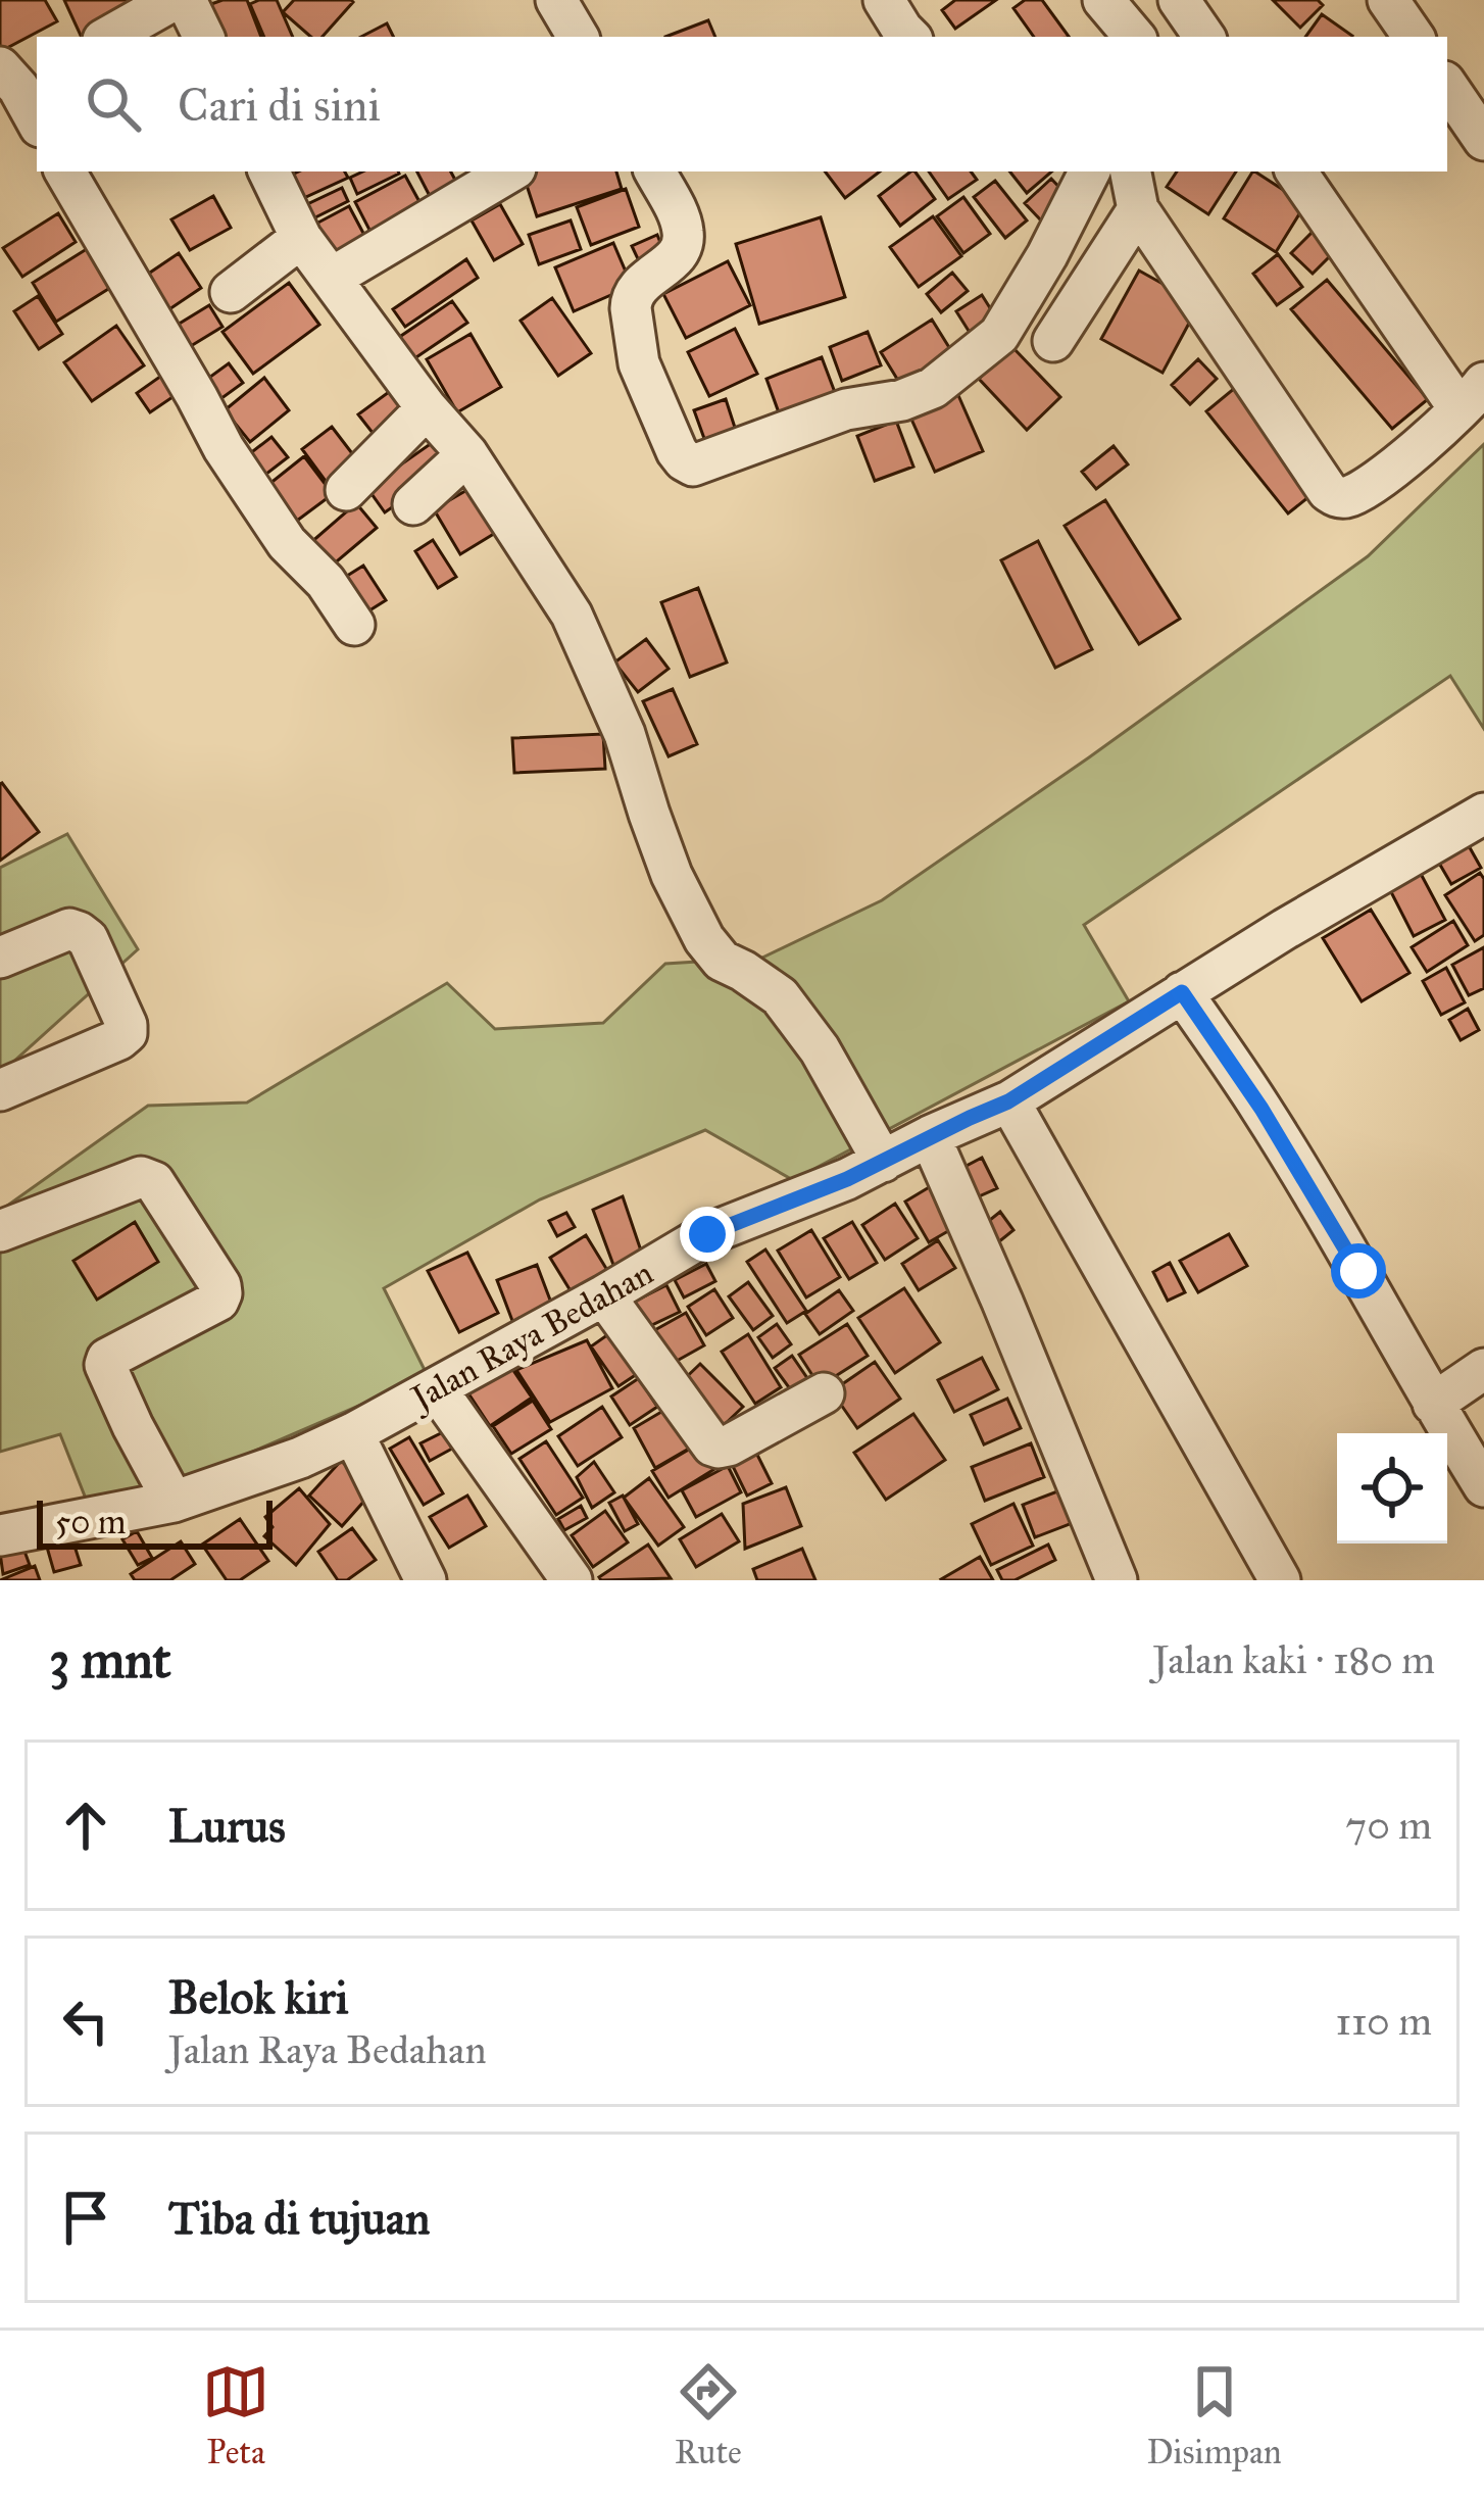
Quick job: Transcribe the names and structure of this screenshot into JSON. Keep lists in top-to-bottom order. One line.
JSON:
{"streets":{"street":["Jalan Raya Bedahan"]},"scale_bar":"50 m","page":{"search":"Cari di sini","scale":"50 m","heading":["3 mnt","Jalan kaki · 180 m"],"list":[["Lurus","70 m"],["Belok kiri","Jalan Raya Bedahan","110 m"],"Tiba di tujuan"],"nav":["Peta","Rute","Disimpan"]}}
